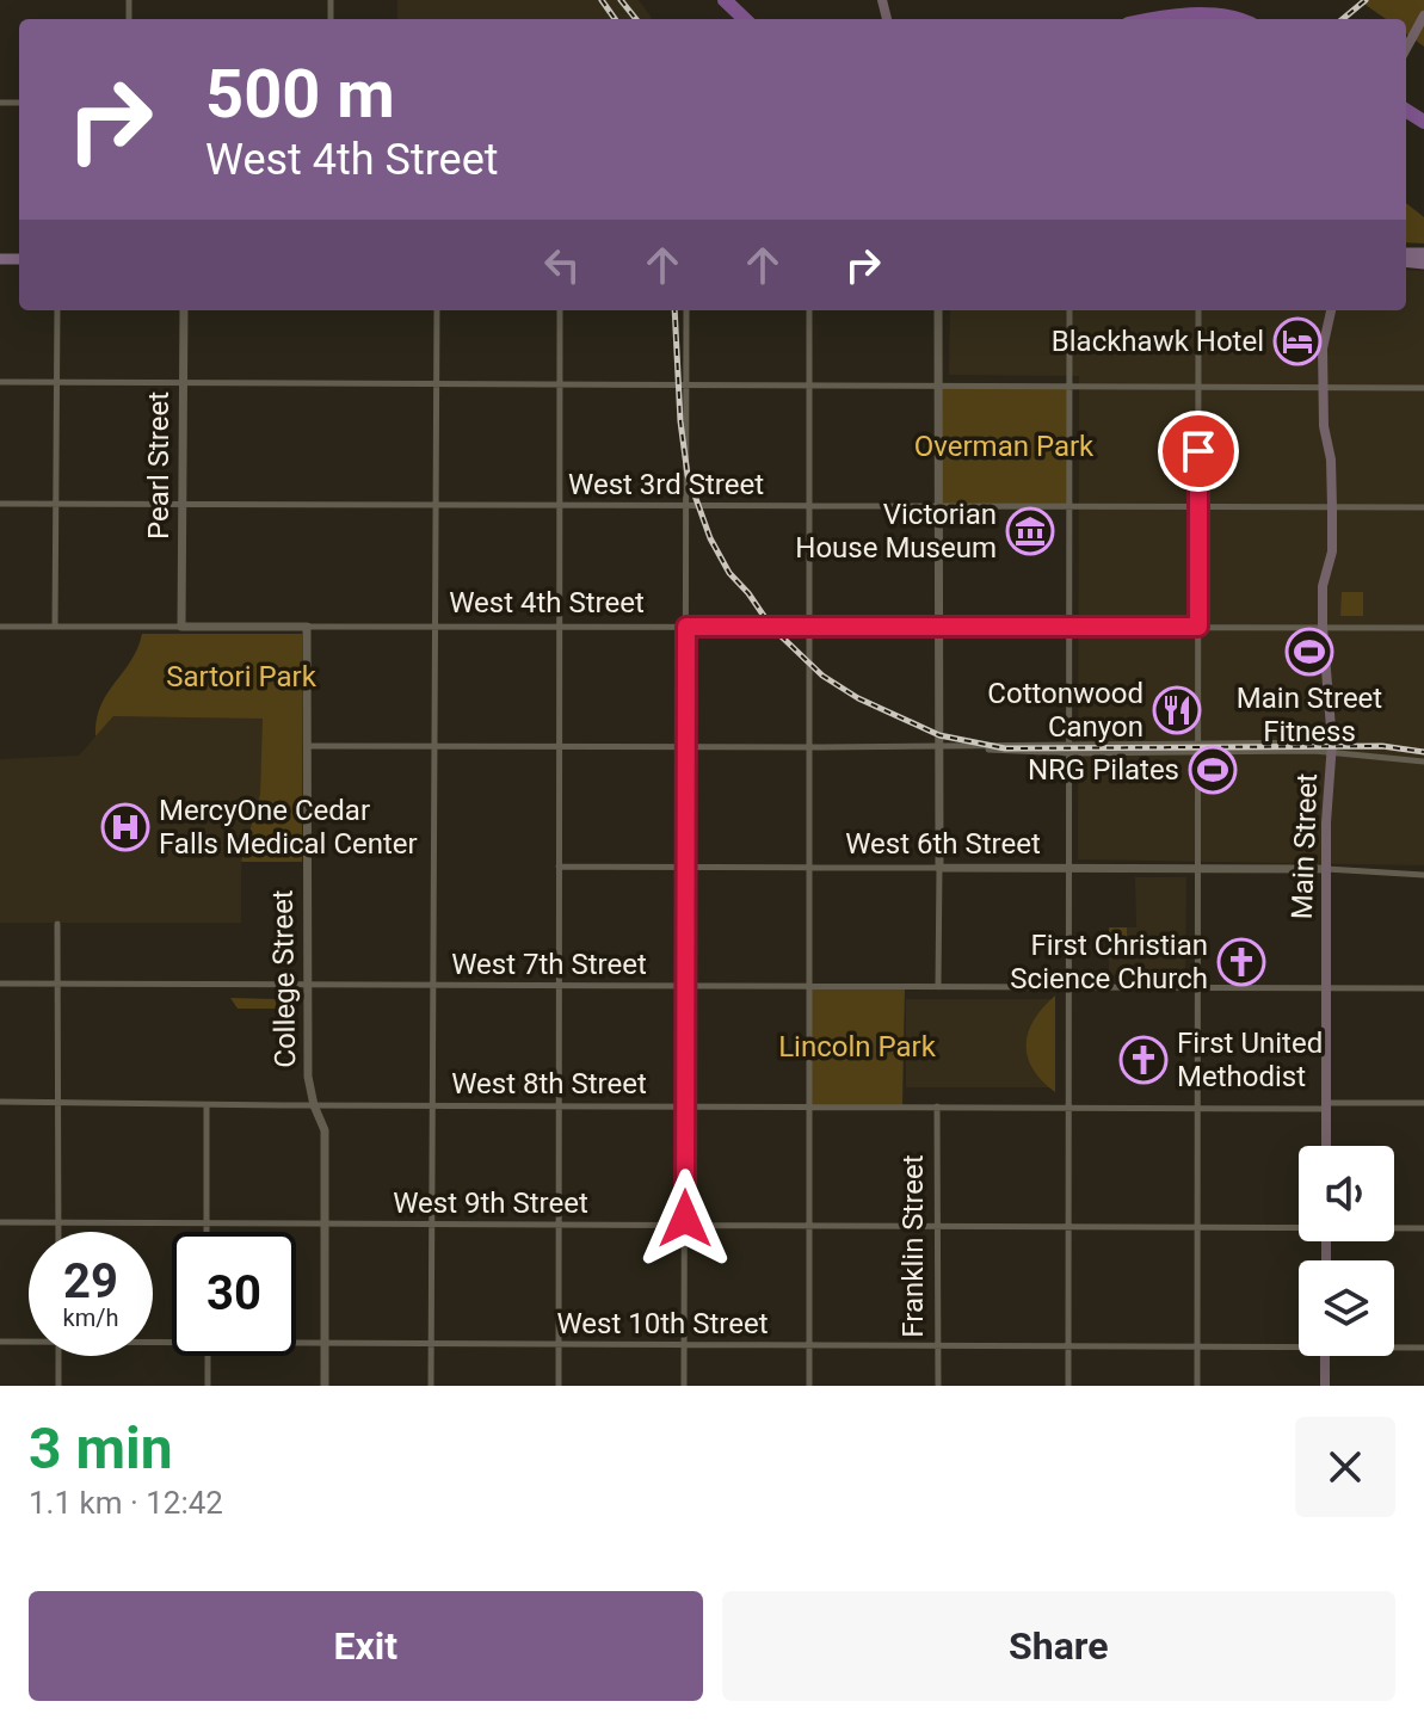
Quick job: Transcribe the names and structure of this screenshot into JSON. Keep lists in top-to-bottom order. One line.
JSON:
{"streets":{"main road":["Main Street"],"street":["Pearl Street","West 3rd Street","West 4th Street","West 6th Street","West 7th Street","College Street","West 8th Street","West 9th Street","Franklin Street","West 10th Street"]},"crossings":[["Pearl Street","West 3rd Street"],["Pearl Street","West 4th Street"],["West 3rd Street","Main Street"],["West 4th Street","Main Street"],["West 4th Street","College Street"],["West 6th Street","Main Street"],["Main Street","West 7th Street"],["Main Street","West 8th Street"],["West 7th Street","College Street"],["College Street","West 8th Street"],["College Street","West 9th Street"],["College Street","West 10th Street"],["West 8th Street","Franklin Street"],["West 9th Street","Franklin Street"],["Franklin Street","West 10th Street"]],"parks":["Overman Park","Sartori Park","Lincoln Park"],"places":{"hotel":["Blackhawk Hotel"],"museum":["Victorian House Museum"],"sports":["Main Street Fitness","NRG Pilates"],"restaurant":["Cottonwood Canyon"],"hospital":["MercyOne Cedar Falls Medical Center"],"church":["First Christian Science Church","First United Methodist"]},"page":{"turn":["500 m","West 4th Street"],"speed":"29 km/h","limit":"30","heading":["3 min","1.1 km · 12:42"],"buttons":["Exit","Share"]}}
